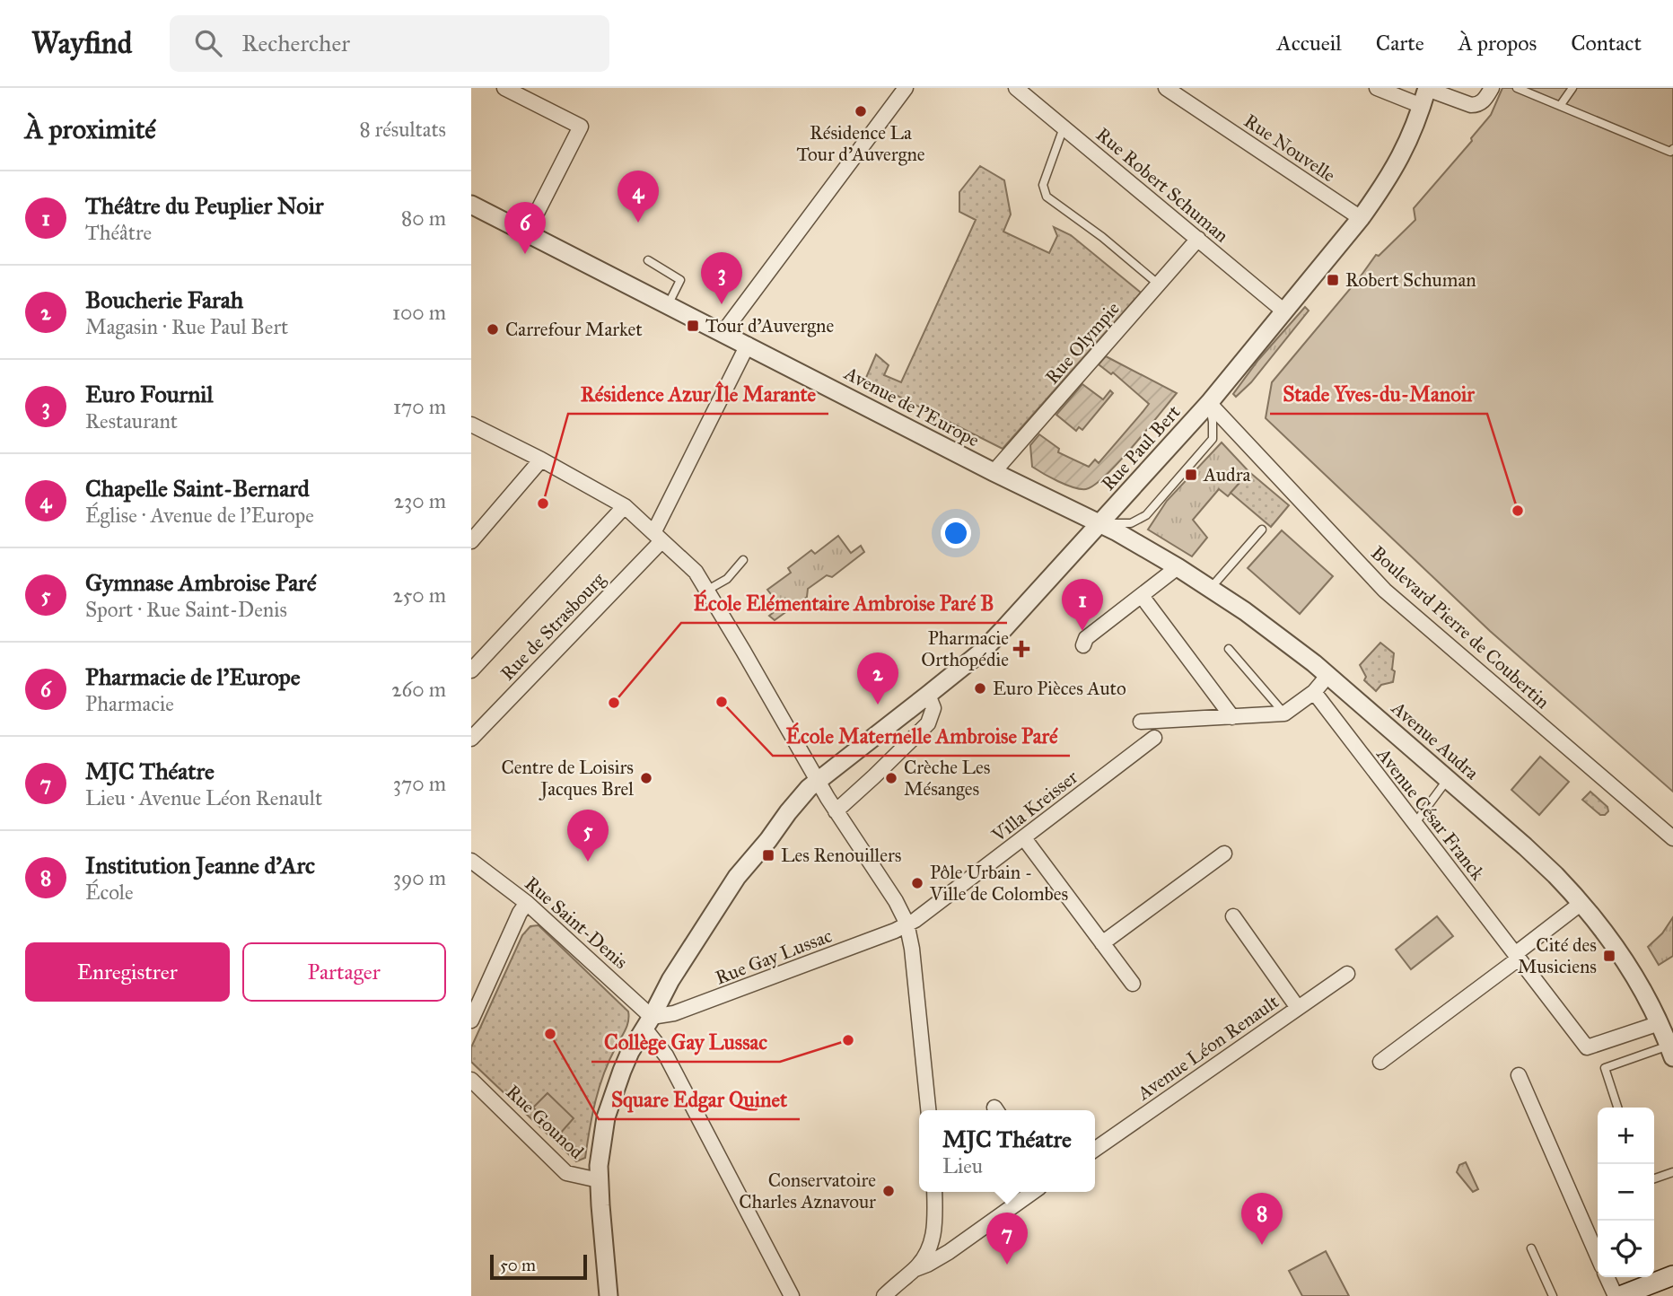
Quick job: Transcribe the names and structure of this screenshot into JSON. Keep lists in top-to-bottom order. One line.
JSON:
{"streets":{"street":["Rue Nouvelle","Rue Robert Schuman","Rue Olympie","Avenue de l'Europe","Rue Paul Bert","Rue de Strasbourg","Boulevard Pierre de Coubertin","Avenue Audra","Villa Kreisser","Avenue César Franck","Rue Saint-Denis","Rue Gay Lussac","Avenue Léon Renault","Rue Gounod"]},"crossings":[["Rue Nouvelle","Rue Paul Bert"],["Rue Robert Schuman","Rue Olympie"],["Rue Robert Schuman","Rue Paul Bert"],["Rue Olympie","Avenue de l'Europe"],["Avenue de l'Europe","Rue Paul Bert"],["Avenue de l'Europe","Rue de Strasbourg"],["Avenue de l'Europe","Avenue Audra"],["Rue Paul Bert","Boulevard Pierre de Coubertin"],["Rue Paul Bert","Avenue Audra"],["Rue Paul Bert","Rue Saint-Denis"],["Rue Paul Bert","Rue Gay Lussac"],["Rue Paul Bert","Rue Gounod"],["Avenue Audra","Avenue César Franck"],["Villa Kreisser","Rue Gay Lussac"],["Rue Saint-Denis","Rue Gay Lussac"]],"places":{"other":["Résidence La Tour d'Auvergne","Carrefour Market","Résidence Azur Île Marante","Stade Yves-du-Manoir","Euro Pièces Auto","École Maternelle Ambroise Paré","École Elémentaire Ambroise Paré B","Centre de Loisirs Jacques Brel","Crèche Les Mésanges","Pôle Urbain - Ville de Colombes","Square Edgar Quinet","Collège Gay Lussac","Conservatoire Charles Aznavour"],"transit":["Robert Schuman","Tour d'Auvergne","Audra","Les Renouillers","Cité des Musiciens"],"health":["Pharmacie Orthopédie"]},"scale_bar":"50 m","page":{"header":"Wayfind","search":"Rechercher","nav":["Accueil","Carte","À propos","Contact"],"heading":["À proximité","8 résultats"],"list":[{"mark":"1","name":"Théâtre du Peuplier Noir","note":"Théâtre","value":"80 m"},{"mark":"2","name":"Boucherie Farah","note":"Magasin · Rue Paul Bert","value":"100 m"},{"mark":"3","name":"Euro Fournil","note":"Restaurant","value":"170 m"},{"mark":"4","name":"Chapelle Saint-Bernard","note":"Église · Avenue de l'Europe","value":"230 m"},{"mark":"5","name":"Gymnase Ambroise Paré","note":"Sport · Rue Saint-Denis","value":"250 m"},{"mark":"6","name":"Pharmacie de l'Europe","note":"Pharmacie","value":"260 m"},{"mark":"7","name":"MJC Théatre","note":"Lieu · Avenue Léon Renault","value":"370 m"},{"mark":"8","name":"Institution Jeanne d'Arc","note":"École","value":"390 m"}],"pins":["4","6","3","1","2","5","8","7"],"buttons":["Enregistrer","Partager"],"map_buttons":["+","−"],"popup":["MJC Théatre","Lieu"],"scale":"50 m"}}
